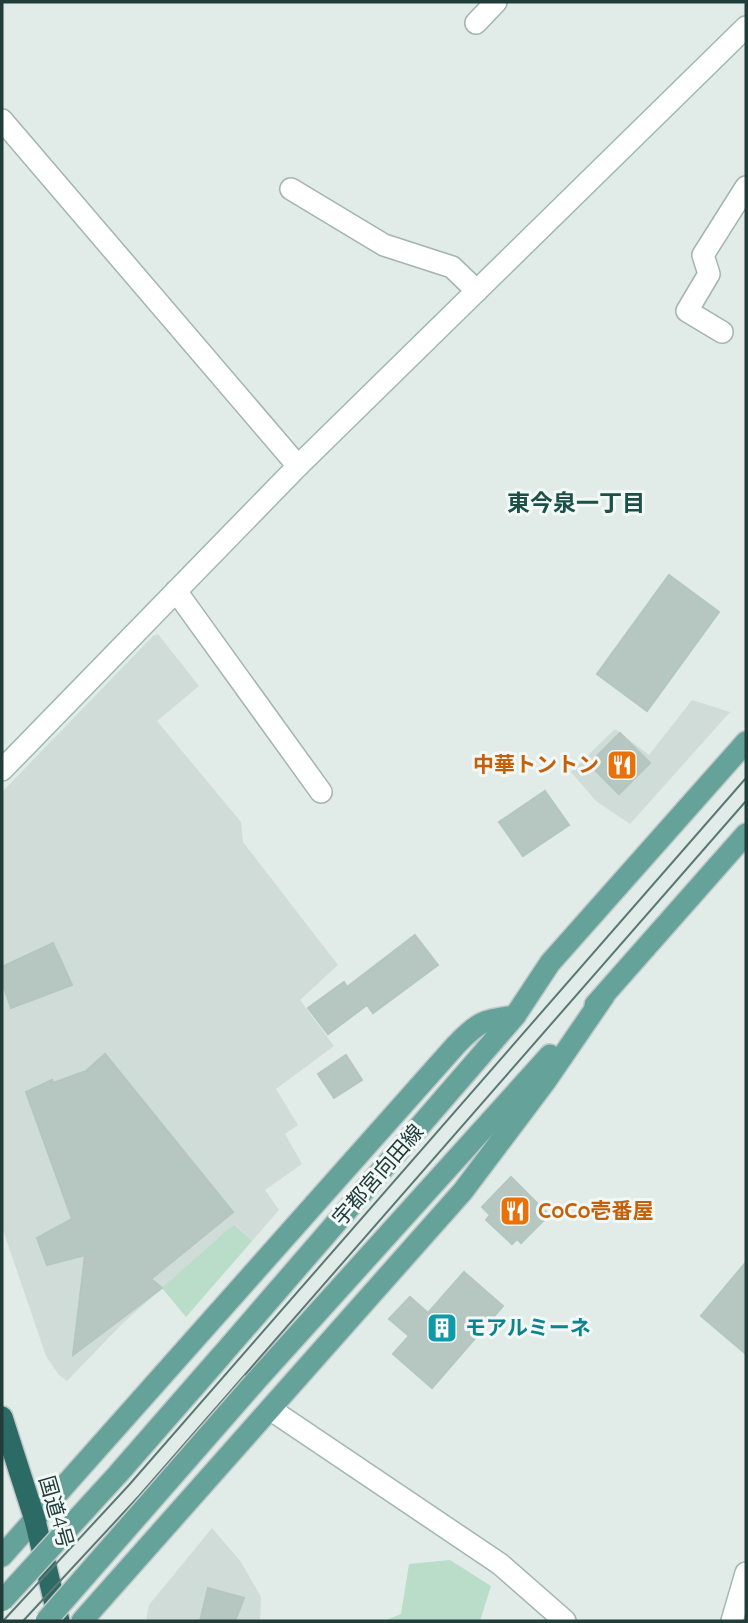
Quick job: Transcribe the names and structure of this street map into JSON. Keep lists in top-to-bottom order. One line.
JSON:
{"streets":{"highway":["国道4号"],"main road":["宇都宮向田線"]},"districts":["東今泉一丁目"],"places":{"restaurant":["中華トントン","CoCo壱番屋"],"building":["モアルミーネ"]}}
